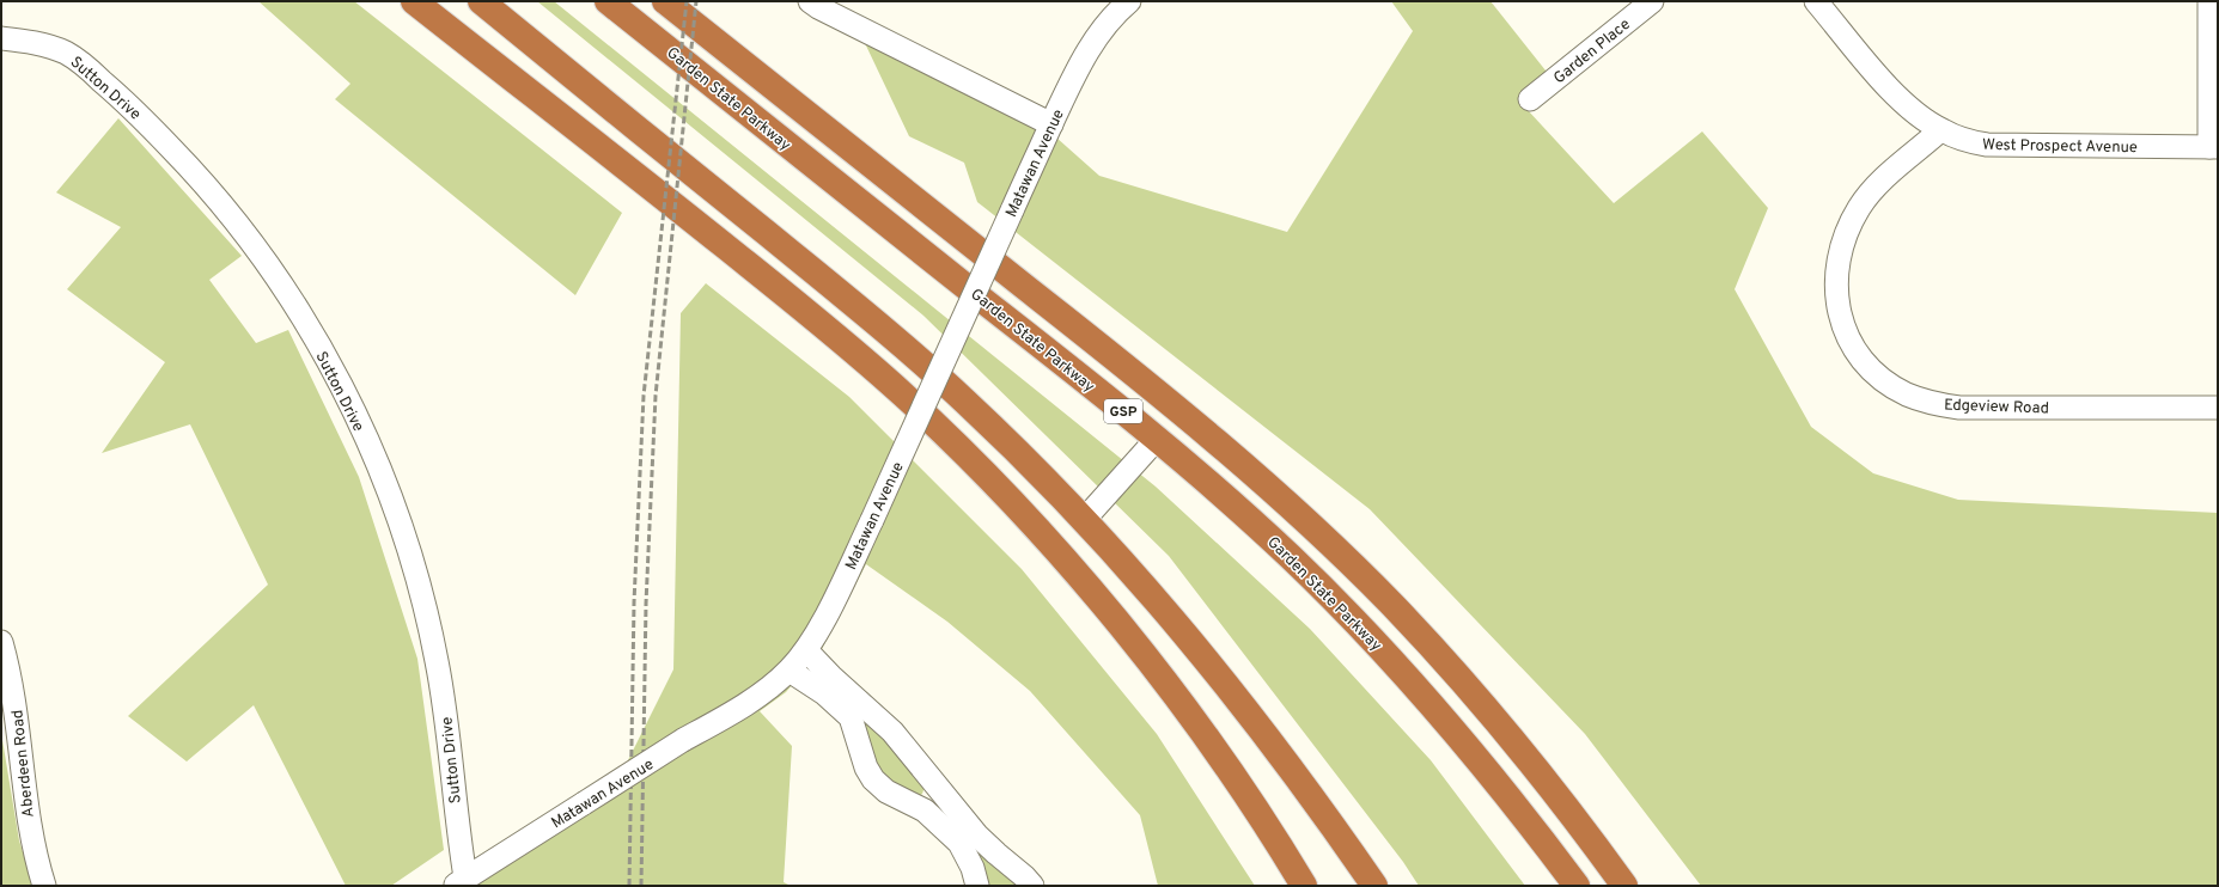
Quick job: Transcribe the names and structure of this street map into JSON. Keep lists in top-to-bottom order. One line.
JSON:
{"streets":{"highway":["Garden State Parkway","GSP"],"street":["Garden Place","Sutton Drive","West Prospect Avenue","Matawan Avenue","Edgeview Road","Aberdeen Road"]},"crossings":[["Sutton Drive","Matawan Avenue"],["West Prospect Avenue","Edgeview Road"]]}
